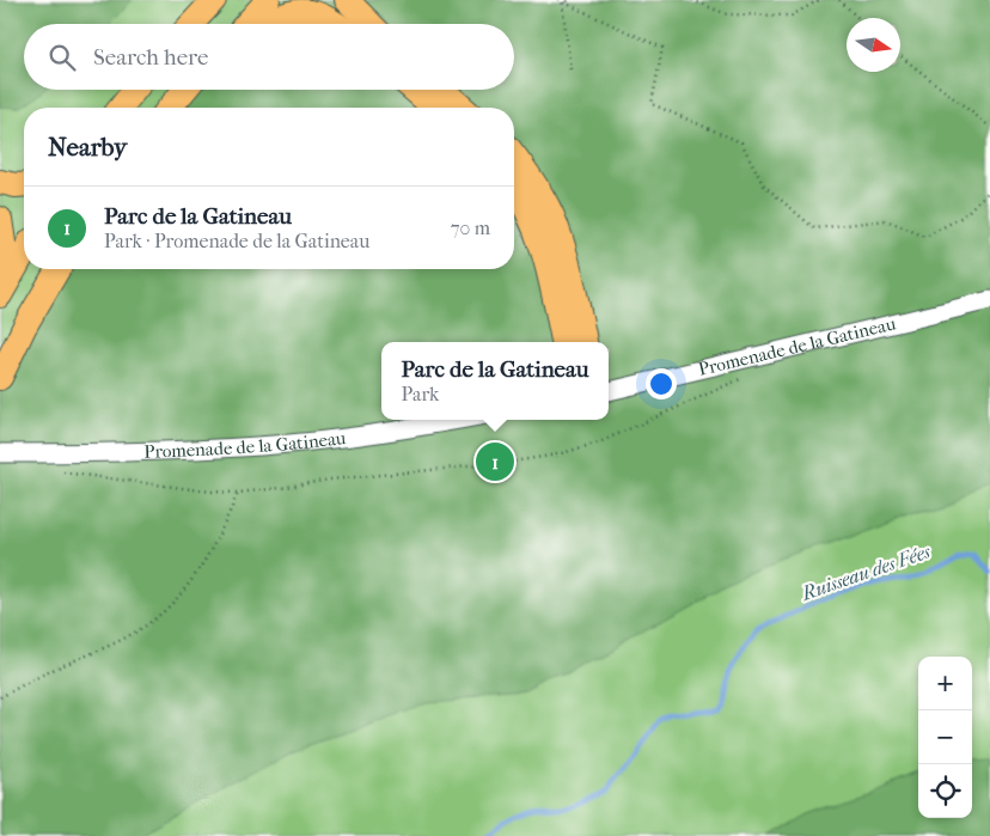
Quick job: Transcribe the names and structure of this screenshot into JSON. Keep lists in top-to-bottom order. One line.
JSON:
{"streets":{"street":["Promenade de la Gatineau"]},"water":["Ruisseau des Fées"],"north":"right","page":{"search":"Search here","heading":"Nearby","list":[{"mark":"1","name":"Parc de la Gatineau","note":"Park · Promenade de la Gatineau","value":"70 m"}],"popup":["Parc de la Gatineau","Park"],"pins":"1","map_buttons":["+","−"]}}
